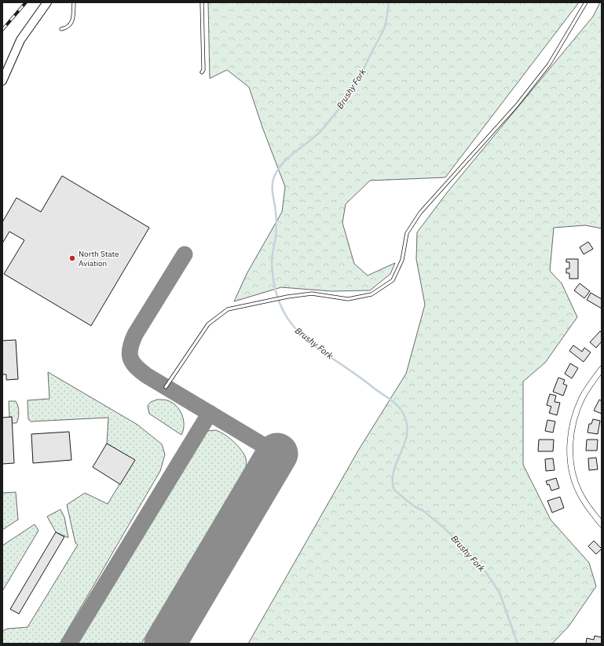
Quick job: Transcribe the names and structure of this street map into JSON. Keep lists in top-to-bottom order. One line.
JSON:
{"water":["Brushy Fork"],"places":["North State Aviation"]}
